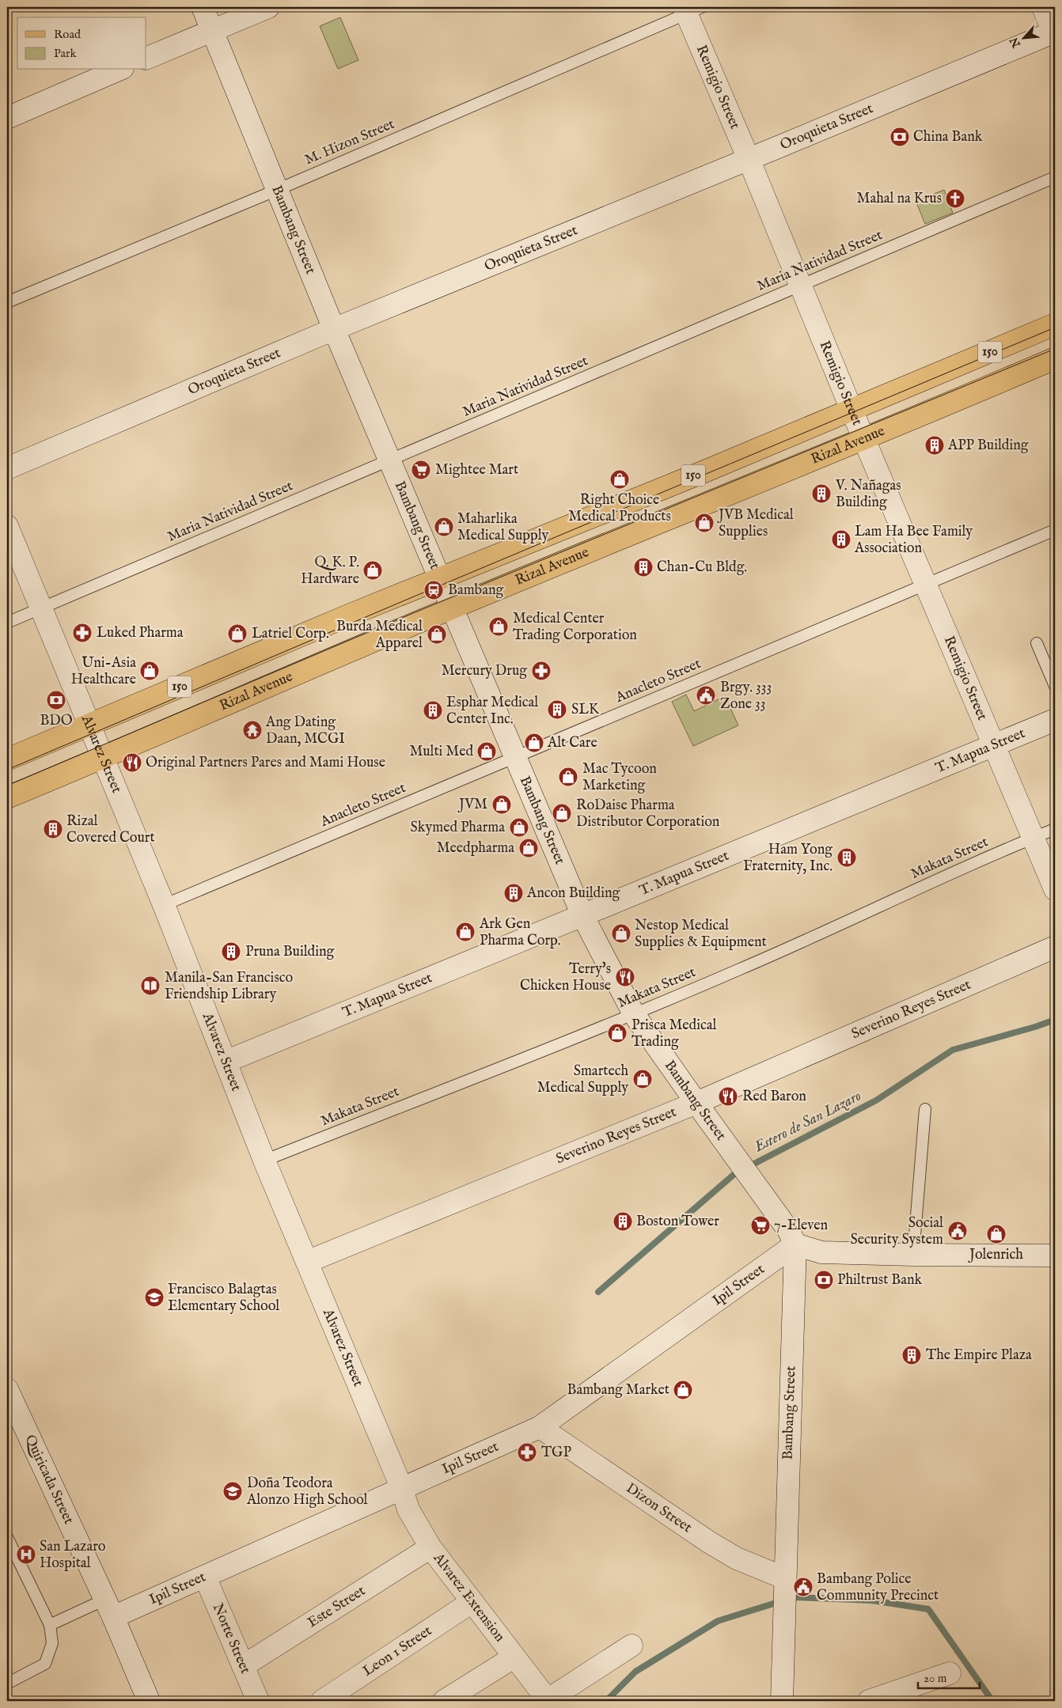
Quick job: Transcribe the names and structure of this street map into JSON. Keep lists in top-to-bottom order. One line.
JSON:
{"streets":{"main road":["150","Rizal Avenue"],"street":["Remigio Street","Oroquieta Street","Bambang Street","T. Mapua Street","Alvarez Street","Severino Reyes Street","Ipil Street","Quiricada Street","Dizon Street","Alvarez Extension","Este Street","Norte Street","Leon 1 Street"],"lane":["M. Hizon Street","Maria Natividad Street","Anacleto Street","Makata Street"]},"crossings":[["Remigio Street","Oroquieta Street"],["Remigio Street","M. Hizon Street"],["Remigio Street","Maria Natividad Street"],["Remigio Street","150"],["Remigio Street","Rizal Avenue"],["Remigio Street","Anacleto Street"],["Remigio Street","T. Mapua Street"],["Remigio Street","Makata Street"],["Oroquieta Street","Bambang Street"],["M. Hizon Street","Bambang Street"],["Bambang Street","Maria Natividad Street"],["Bambang Street","150"],["Bambang Street","Rizal Avenue"],["Bambang Street","Anacleto Street"],["Bambang Street","T. Mapua Street"],["Bambang Street","Makata Street"],["Bambang Street","Severino Reyes Street"],["Bambang Street","Ipil Street"],["Bambang Street","Dizon Street"],["Maria Natividad Street","Alvarez Street"],["150","Alvarez Street"],["Rizal Avenue","Alvarez Street"],["Anacleto Street","Alvarez Street"],["T. Mapua Street","Alvarez Street"],["Alvarez Street","Makata Street"],["Alvarez Street","Severino Reyes Street"],["Alvarez Street","Ipil Street"],["Alvarez Street","Alvarez Extension"],["Ipil Street","Quiricada Street"],["Ipil Street","Dizon Street"],["Ipil Street","Alvarez Extension"],["Ipil Street","Norte Street"],["Alvarez Extension","Este Street"],["Alvarez Extension","Leon 1 Street"],["Este Street","Norte Street"]],"water":["Estero de San Lazaro"],"places":{"bank":["China Bank","BDO","Philtrust Bank"],"church":["Mahal na Krus"],"building":["APP Building","V. Nañagas Building","Lam Ha Bee Family Association","Chan-Cu Bldg.","SLK","Esphar Medical Center Inc.","Rizal Covered Court","Ham Yong Fraternity, Inc.","Ancon Building","Pruna Building","Boston Tower","The Empire Plaza"],"supermarket":["Mightee Mart","7-Eleven"],"shop":["Right Choice Medical Products","JVB Medical Supplies","Maharlika Medical Supply","Q. K. P. Hardware","Medical Center Trading Corporation","Latriel Corp.","Burda Medical Apparel","Uni-Asia Healthcare","Alt Care","Multi Med","Mac Tycoon Marketing","JVM","RoDaise Pharma Distributor Corporation","Skymed Pharma","Meedpharma","Ark Gen Pharma Corp.","Nestop Medical Supplies & Equipment","Prisca Medical Trading","Smartech Medical Supply","Jolenrich","Bambang Market"],"station":["Bambang"],"pharmacy":["Luked Pharma","Mercury Drug","TGP"],"public building":["Brgy. 333 Zone 33","Social Security System","Bambang Police Community Precinct"],"temple":["Ang Dating Daan, MCGI"],"restaurant":["Original Partners Pares and Mami House","Terry's Chicken House","Red Baron"],"library":["Manila-San Francisco Friendship Library"],"school or university":["Francisco Balagtas Elementary School","Doña Teodora Alonzo High School"],"hospital":["San Lazaro Hospital"]},"legend":["Road","Park"],"scale_bar":"20 m","north":"bottom left"}
